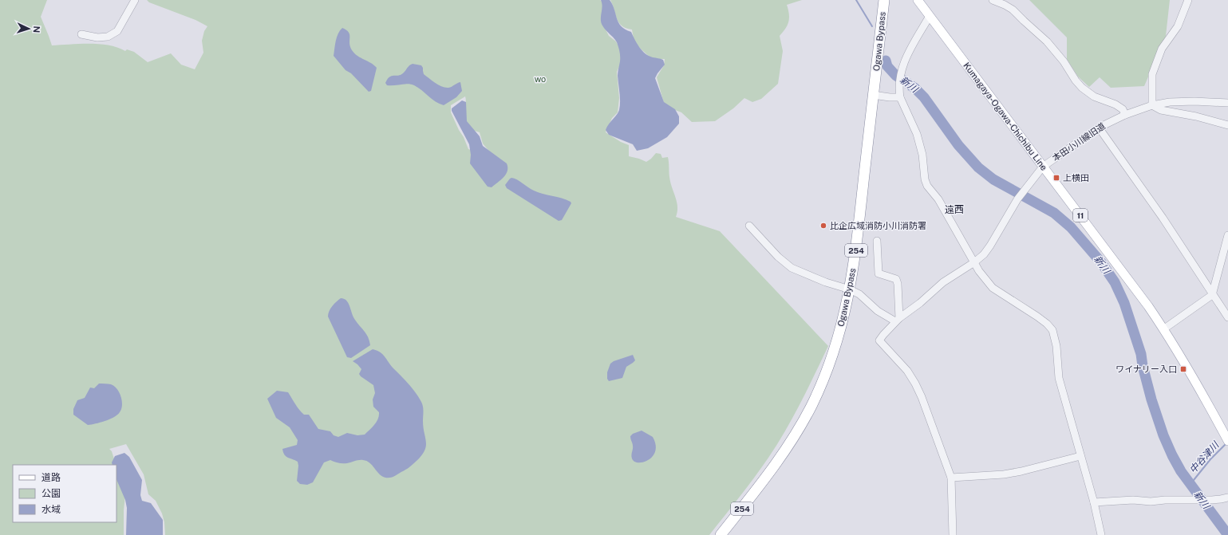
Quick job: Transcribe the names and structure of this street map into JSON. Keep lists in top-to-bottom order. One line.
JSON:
{"streets":{"highway":["Ogawa Bypass","254"],"main road":["Kumagaya-Ogawa-Chichibu Line","11"],"street":["本田小川線旧道"]},"crossings":[["Kumagaya-Ogawa-Chichibu Line","本田小川線旧道"]],"districts":["遠西"],"water":["新川","中谷津川"],"parks":["wo"],"places":{"transit":["上横田","ワイナリー入口"],"other":["比企広域消防小川消防署"]},"legend":["道路","公園","水域"],"north":"right"}
